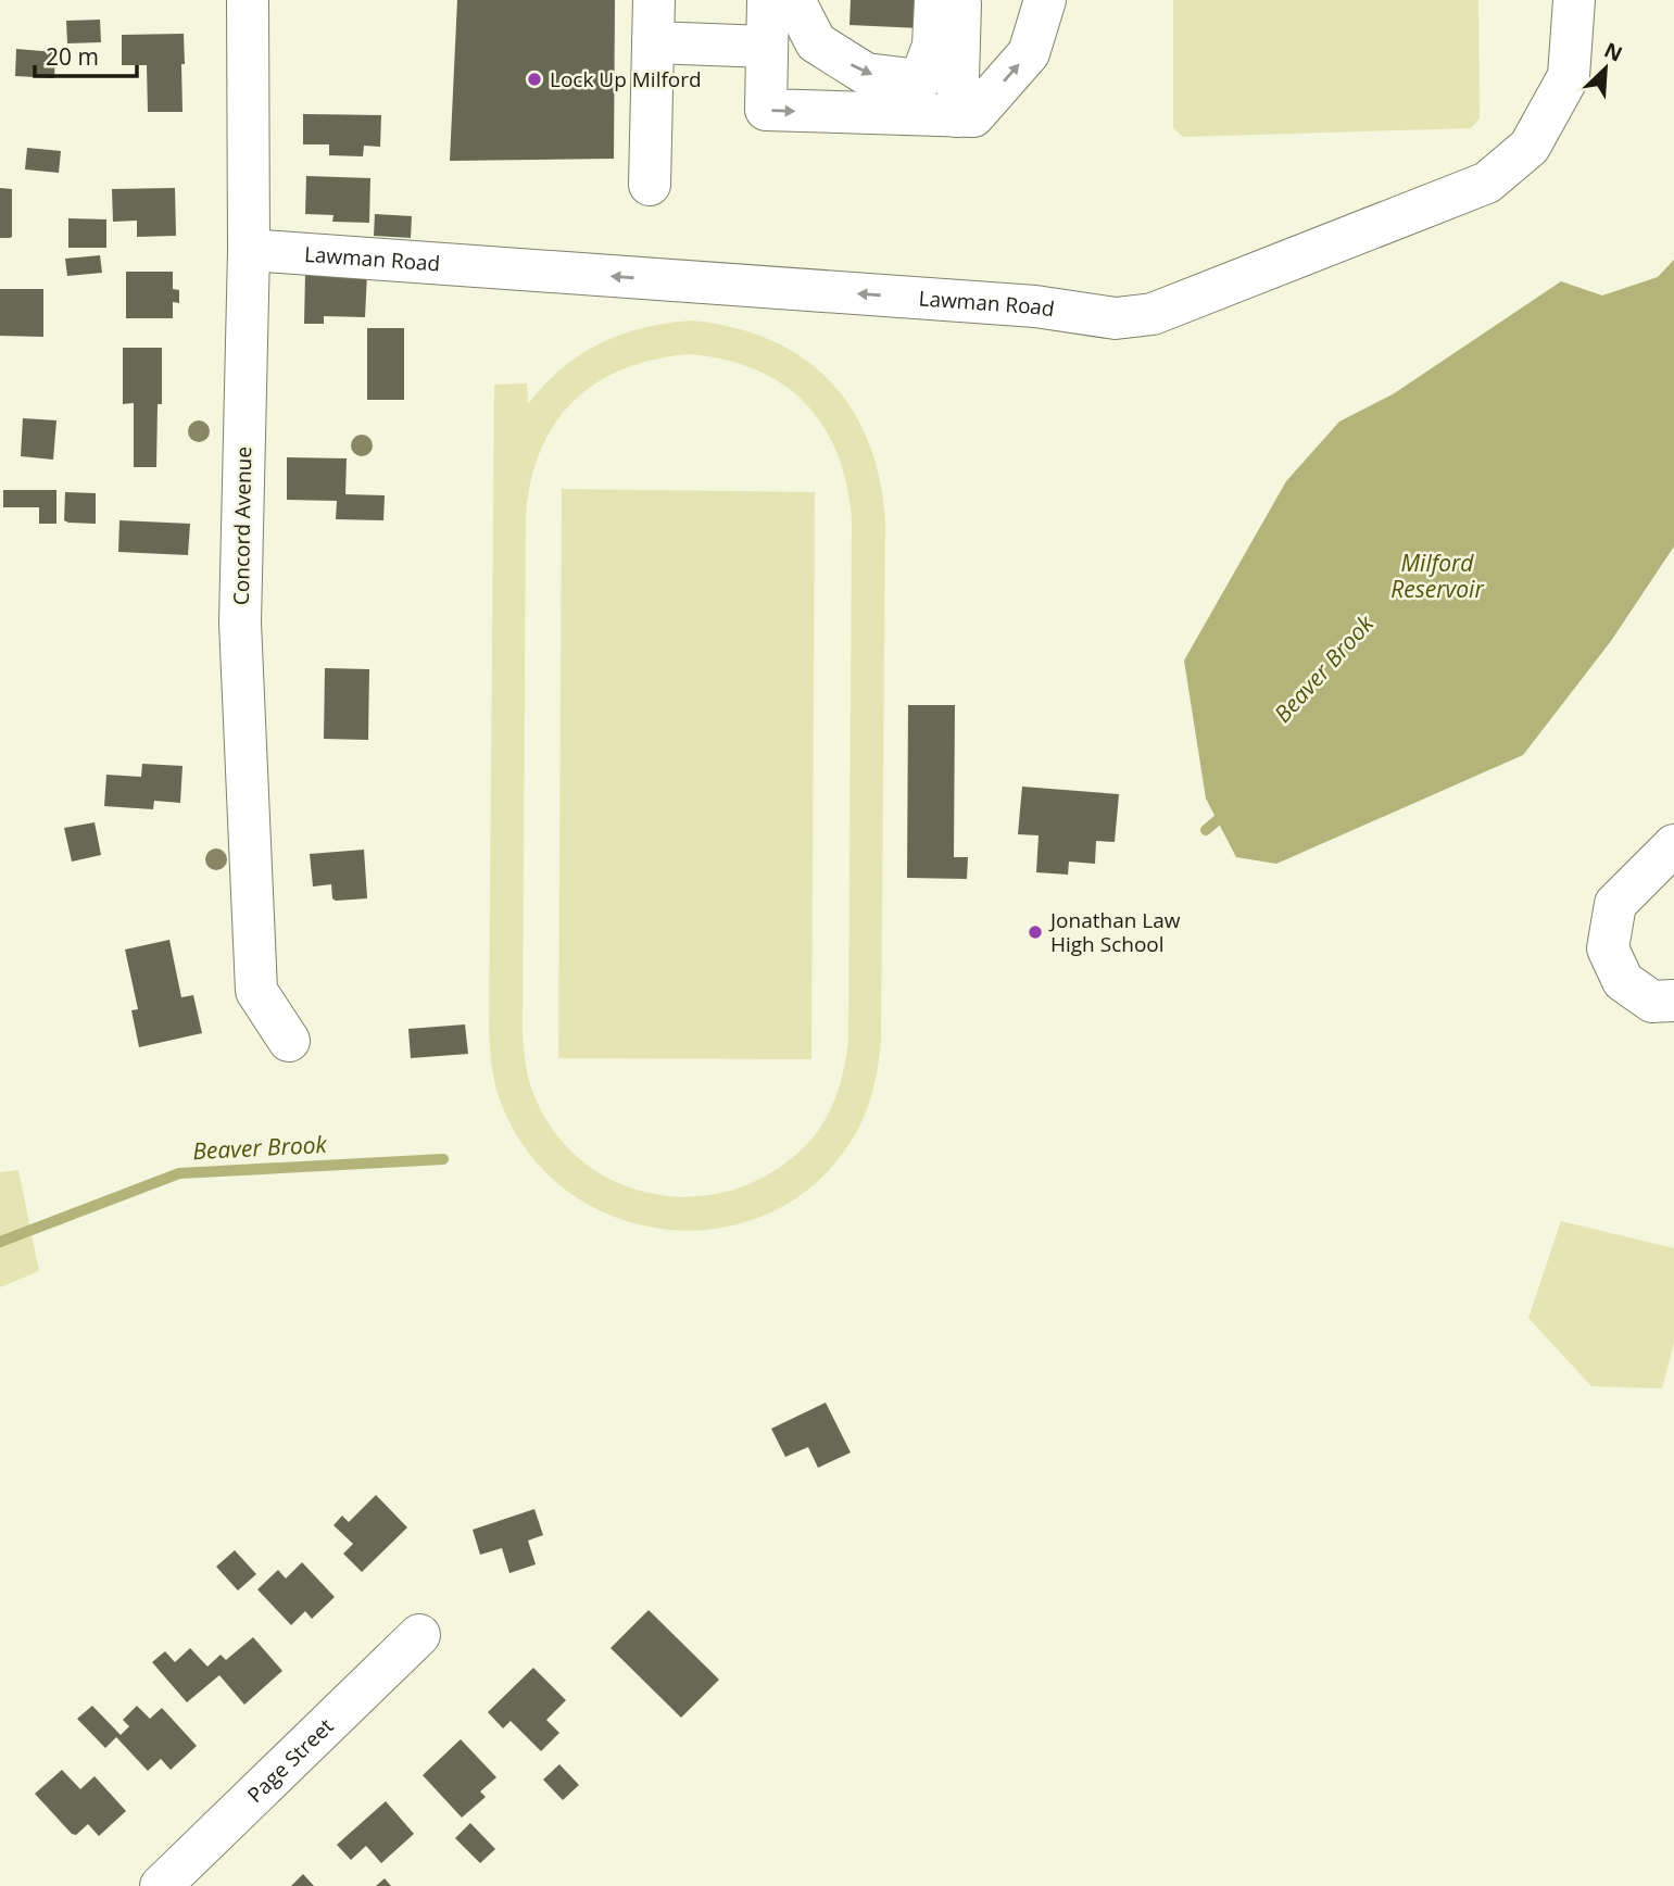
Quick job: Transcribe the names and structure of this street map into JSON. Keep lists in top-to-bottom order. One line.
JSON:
{"streets":{"street":["Lawman Road","Concord Avenue","Page Street"]},"crossings":[["Lawman Road","Concord Avenue"]],"one_way":["Lawman Road"],"water":["Milford Reservoir","Beaver Brook"],"places":["Lock Up Milford","Jonathan Law High School"],"scale_bar":"20 m","north":"top right"}
